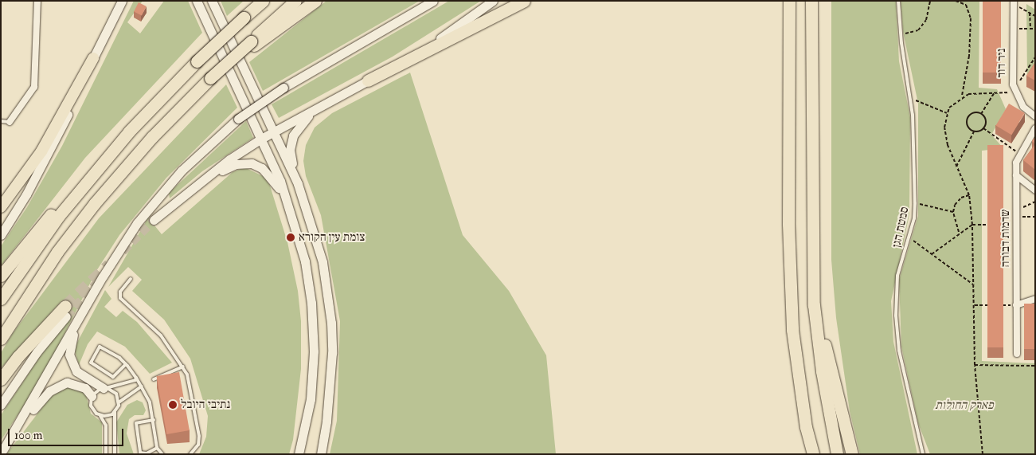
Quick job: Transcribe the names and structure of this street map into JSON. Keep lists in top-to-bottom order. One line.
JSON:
{"streets":{"street":["ניר דוד","שדמות דבורה"],"lane":["סמטת הגן"]},"parks":["פארק החולות"],"places":["צומת עין הקורא","נתיבי היובל"],"scale_bar":"100 m"}
